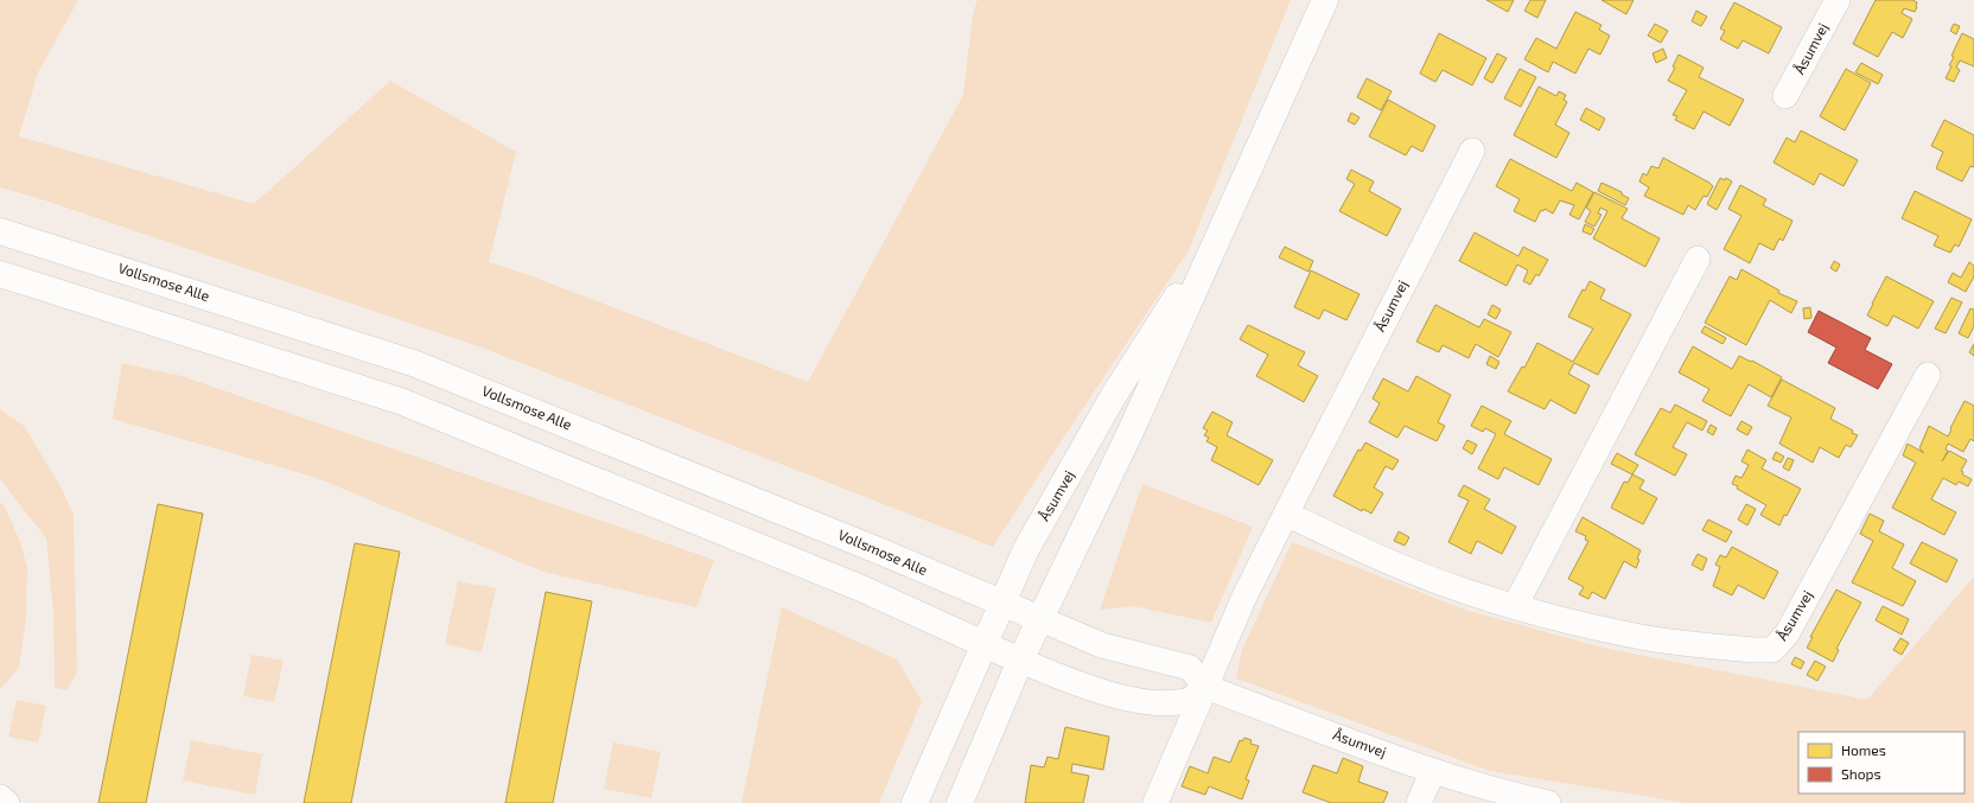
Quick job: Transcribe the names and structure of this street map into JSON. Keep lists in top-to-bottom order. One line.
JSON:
{"streets":{"street":["Åsumvej","Vollsmose Alle"]},"crossings":[["Åsumvej","Vollsmose Alle"]],"legend":["Homes","Shops"]}
